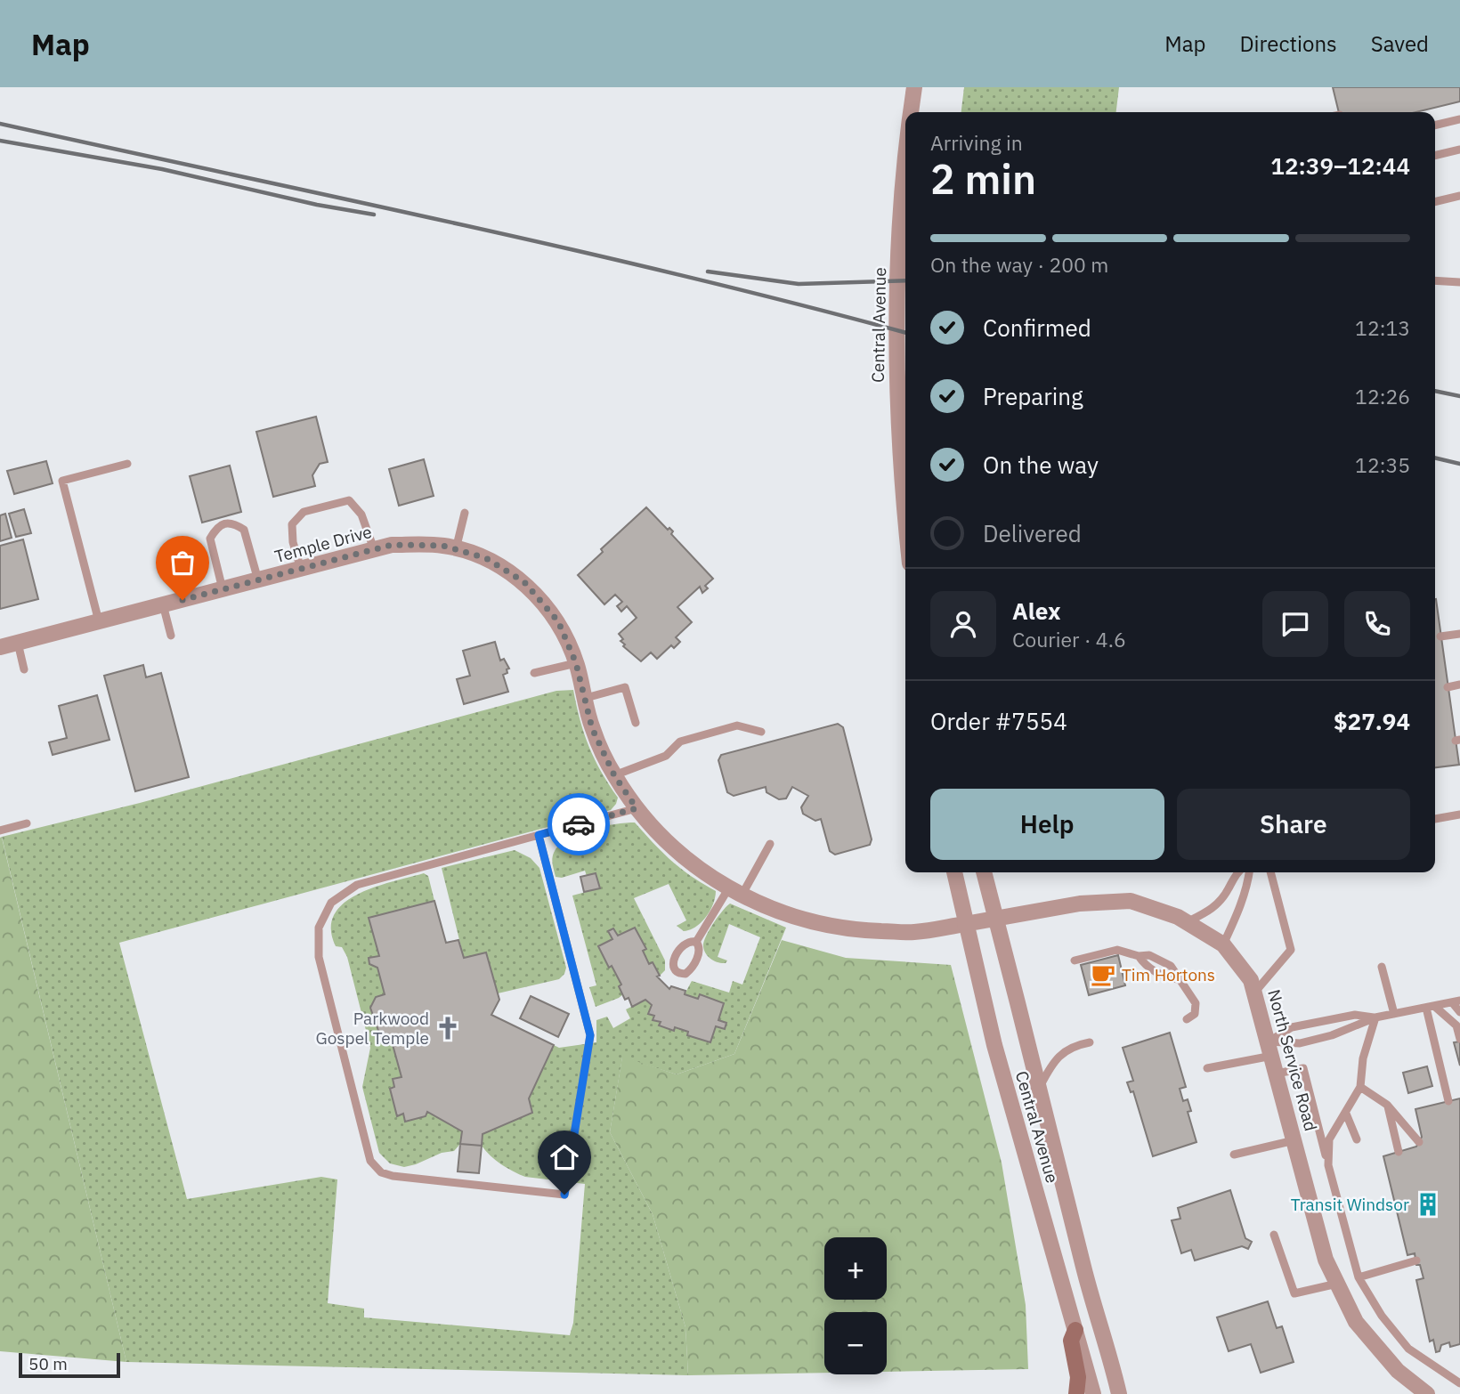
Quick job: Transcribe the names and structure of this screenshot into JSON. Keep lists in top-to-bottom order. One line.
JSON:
{"streets":{"street":["Central Avenue","Temple Drive","North Service Road"]},"crossings":[["Central Avenue","Temple Drive"],["Central Avenue","North Service Road"],["Temple Drive","North Service Road"]],"places":{"cafe":["Tim Hortons"],"church":["Parkwood Gospel Temple"],"building":["Transit Windsor"]},"scale_bar":"50 m","page":{"header":"Map","nav":["Map","Directions","Saved"],"heading":["2 min","Arriving in","12:39–12:44"],"panel":["Alex","Courier · 4.6","Order #7554","$27.94"],"bar":"On the way · 200 m","list":[["Confirmed","12:13"],["Preparing","12:26"],["On the way","12:35"],"Delivered"],"buttons":["Help","Share"],"map_buttons":["+","−"],"scale":"50 m"}}
